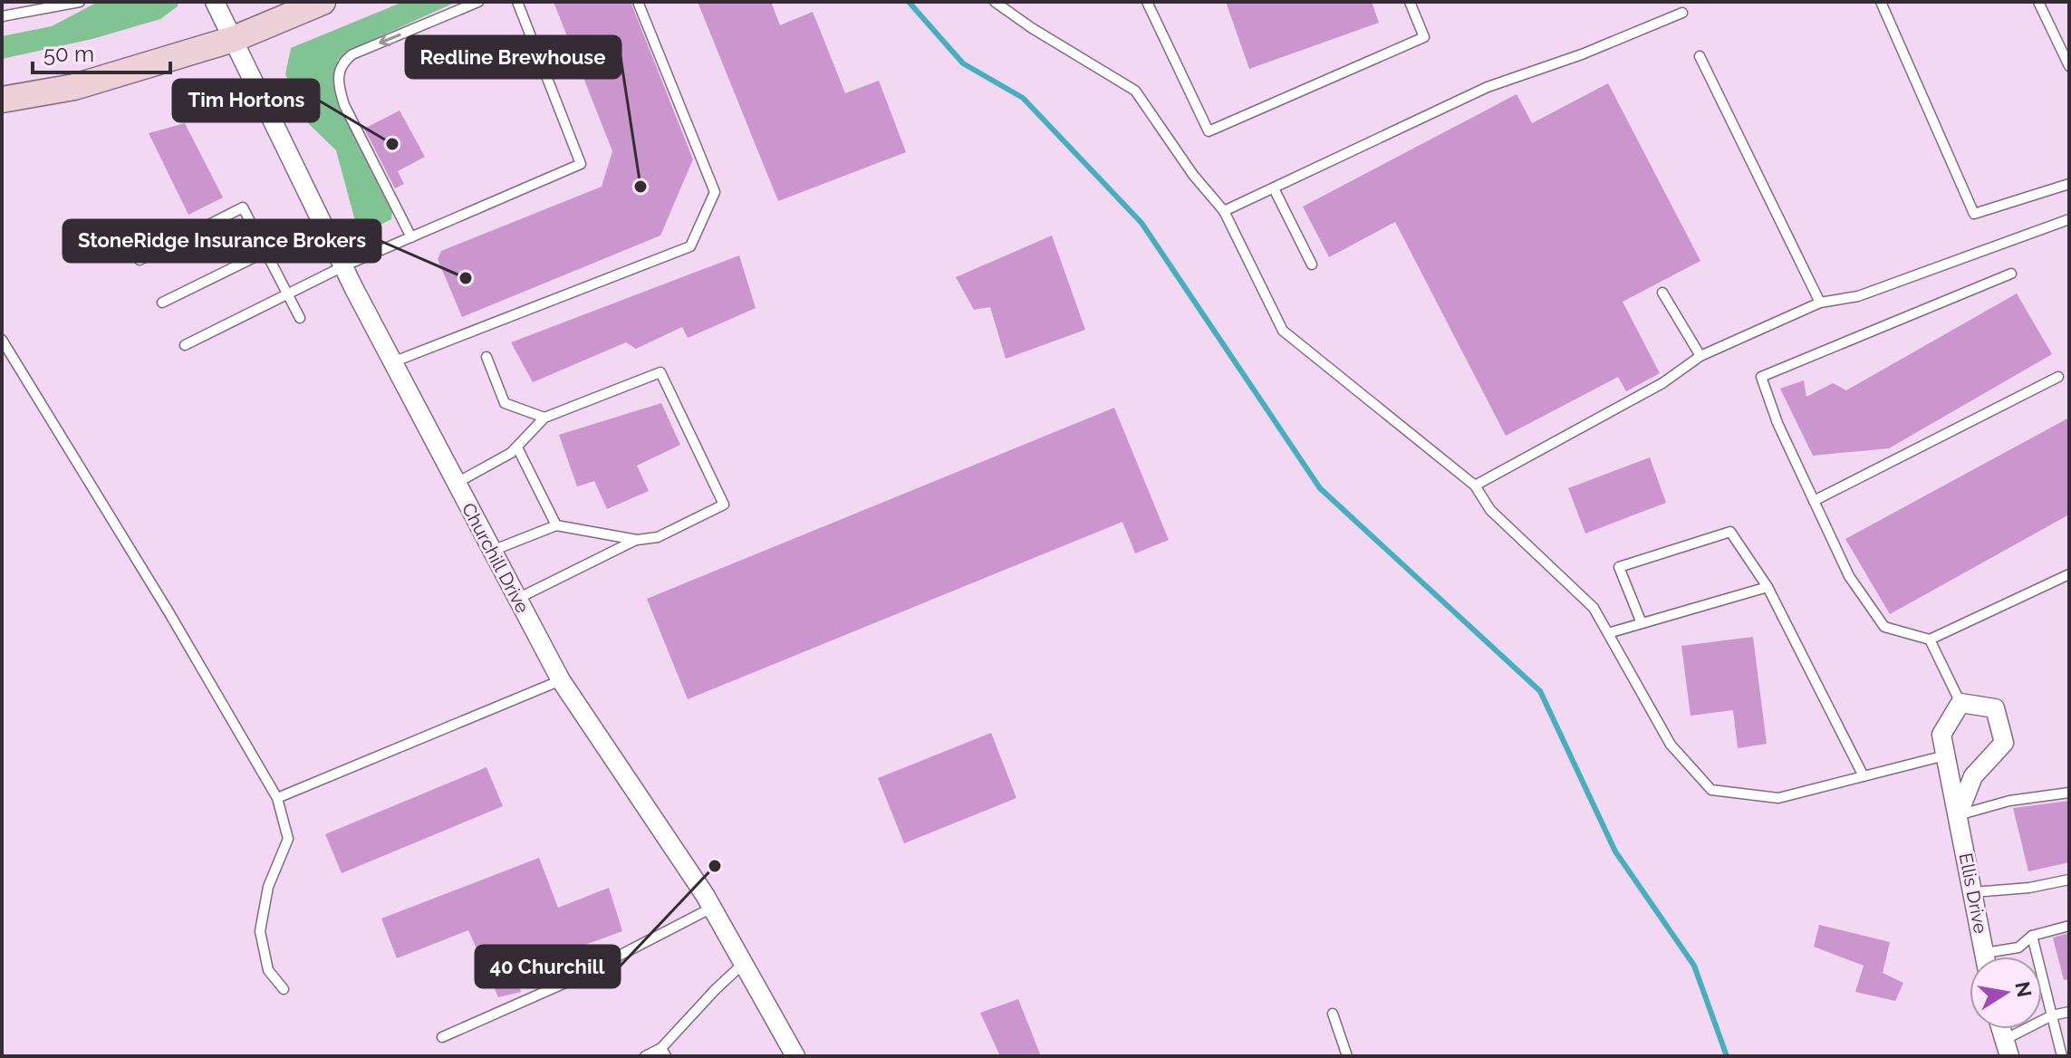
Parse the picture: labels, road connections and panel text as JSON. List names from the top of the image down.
{
  "streets": {
    "street": ["Churchill Drive", "Ellis Drive"]
  },
  "places": [
    "Tim Hortons",
    "Redline Brewhouse",
    "StoneRidge Insurance Brokers",
    "40 Churchill"
  ],
  "scale_bar": "50 m",
  "north": "right"
}
